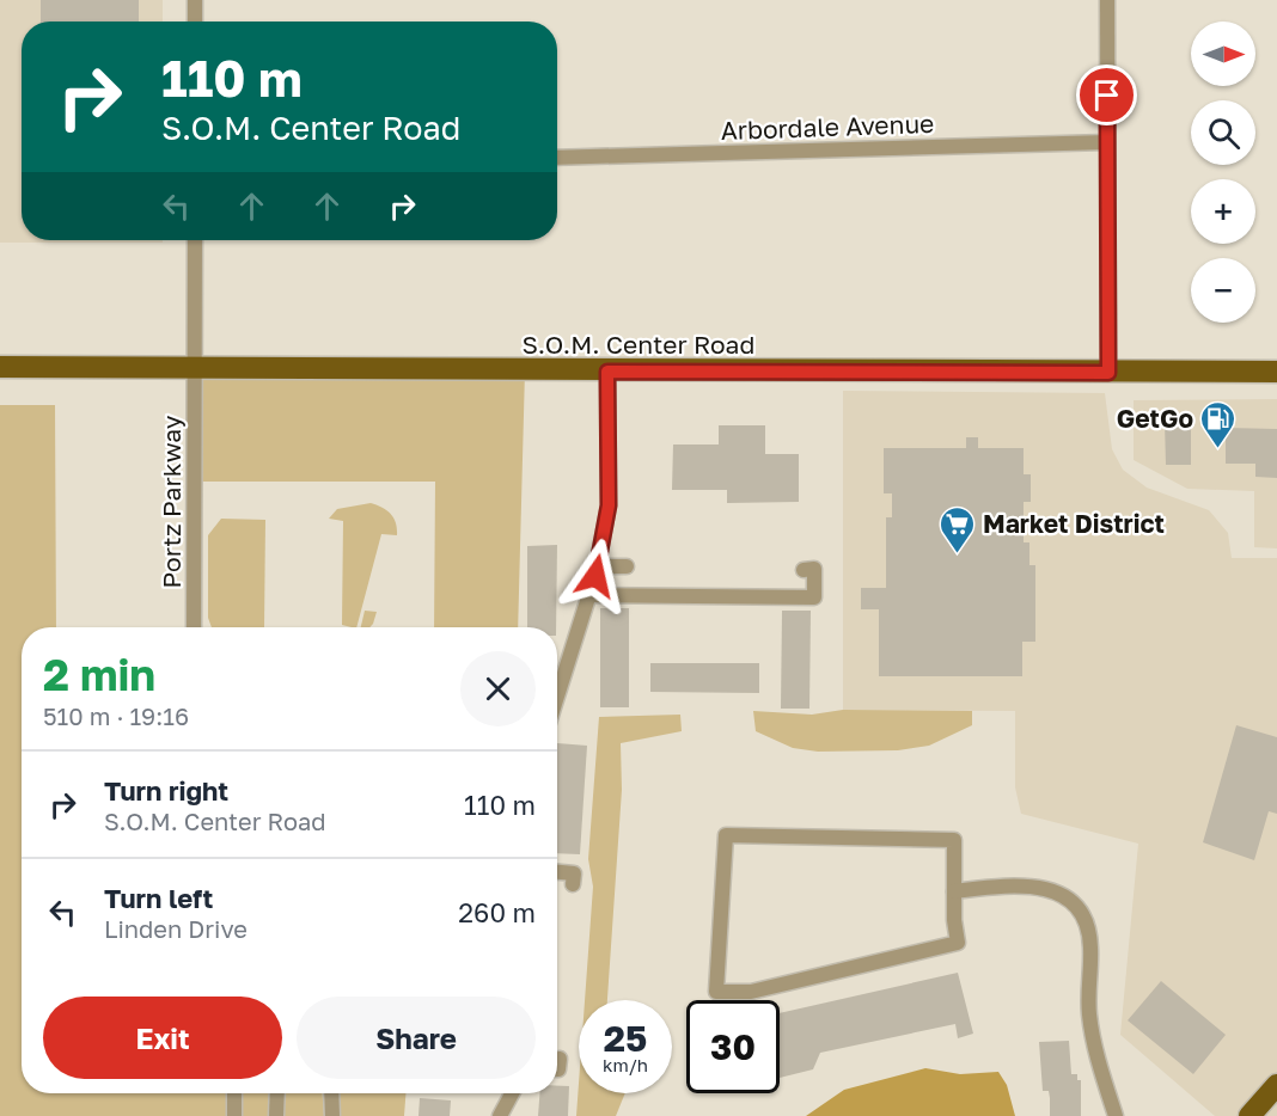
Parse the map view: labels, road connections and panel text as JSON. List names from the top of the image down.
{
  "streets": {
    "main road": ["S.O.M. Center Road"],
    "street": ["Arbordale Avenue", "Portz Parkway"]
  },
  "crossings": [
    ["S.O.M. Center Road", "Portz Parkway"]
  ],
  "places": {
    "fuel station": ["GetGo"],
    "supermarket": ["Market District"]
  },
  "north": "right",
  "page": {
    "map_buttons": ["+", "−"],
    "turn": ["110 m", "S.O.M. Center Road"],
    "heading": ["2 min", "510 m · 19:16"],
    "list": [
      {
        "name": "Turn right",
        "note": "S.O.M. Center Road",
        "value": "110 m"
      },
      {
        "name": "Turn left",
        "note": "Linden Drive",
        "value": "260 m"
      }
    ],
    "buttons": ["Exit", "Share"],
    "speed": "25 km/h",
    "limit": "30"
  }
}
